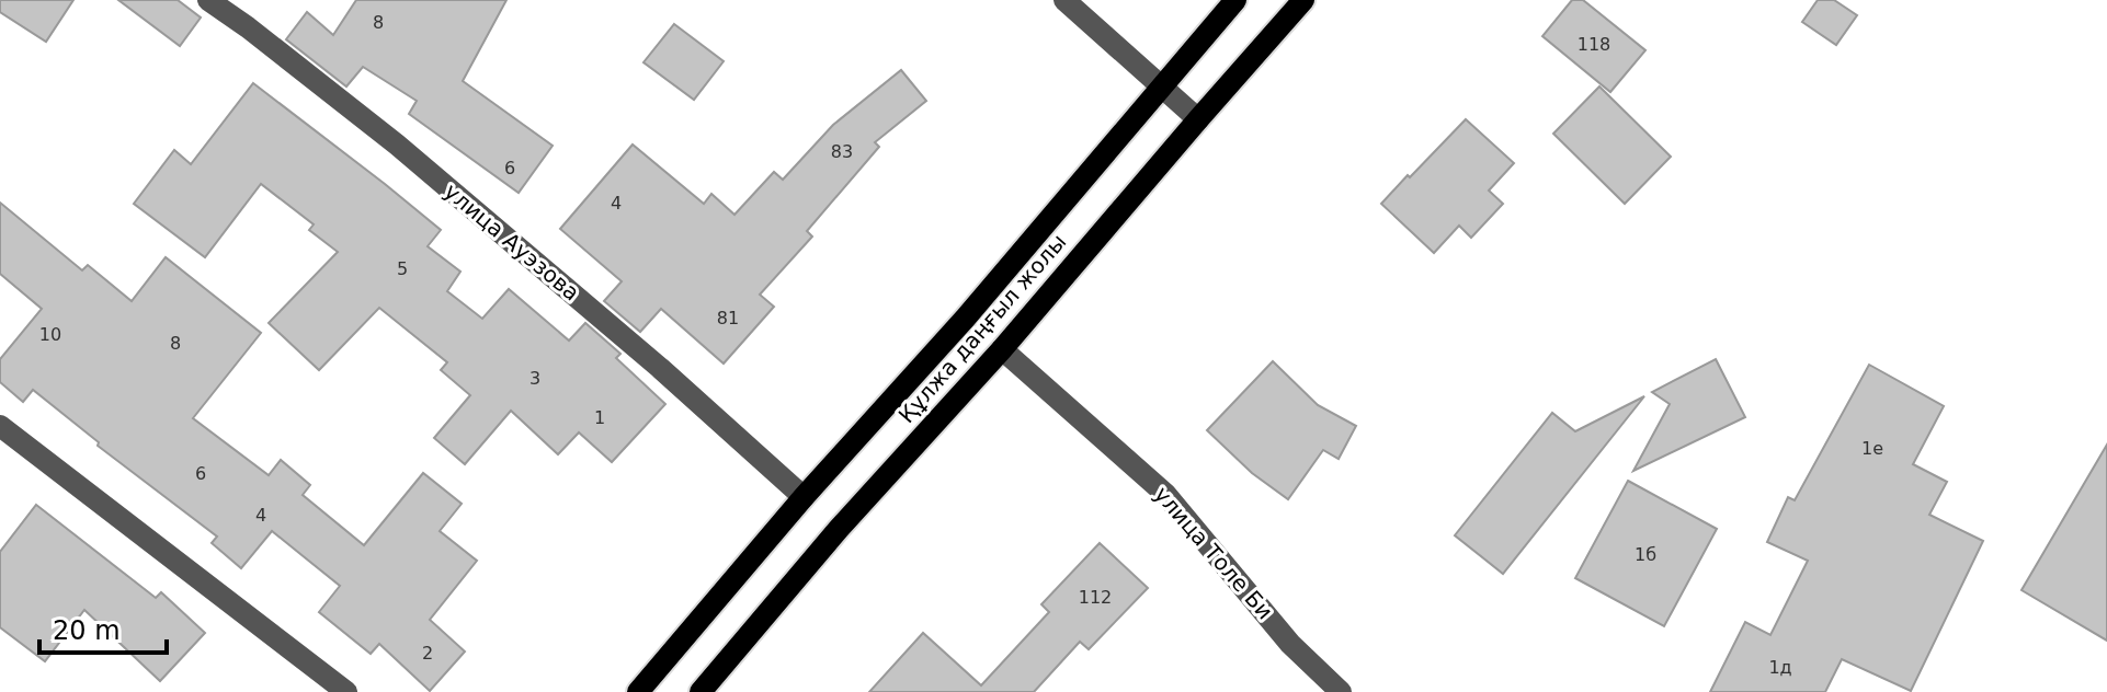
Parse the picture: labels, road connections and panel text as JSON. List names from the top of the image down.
{
  "streets": {
    "main road": ["Құлжа даңғыл жолы"],
    "street": ["улица Ауэзова", "улица Толе Би"]
  },
  "crossings": [
    ["улица Ауэзова", "Құлжа даңғыл жолы"],
    ["Құлжа даңғыл жолы", "улица Толе Би"]
  ],
  "house_numbers": [
    "8",
    "118",
    "83",
    "6",
    "4",
    "5",
    "81",
    "10",
    "8",
    "3",
    "1",
    "1е",
    "6",
    "4",
    "1б",
    "112",
    "2",
    "1д"
  ],
  "scale_bar": "20 m"
}
